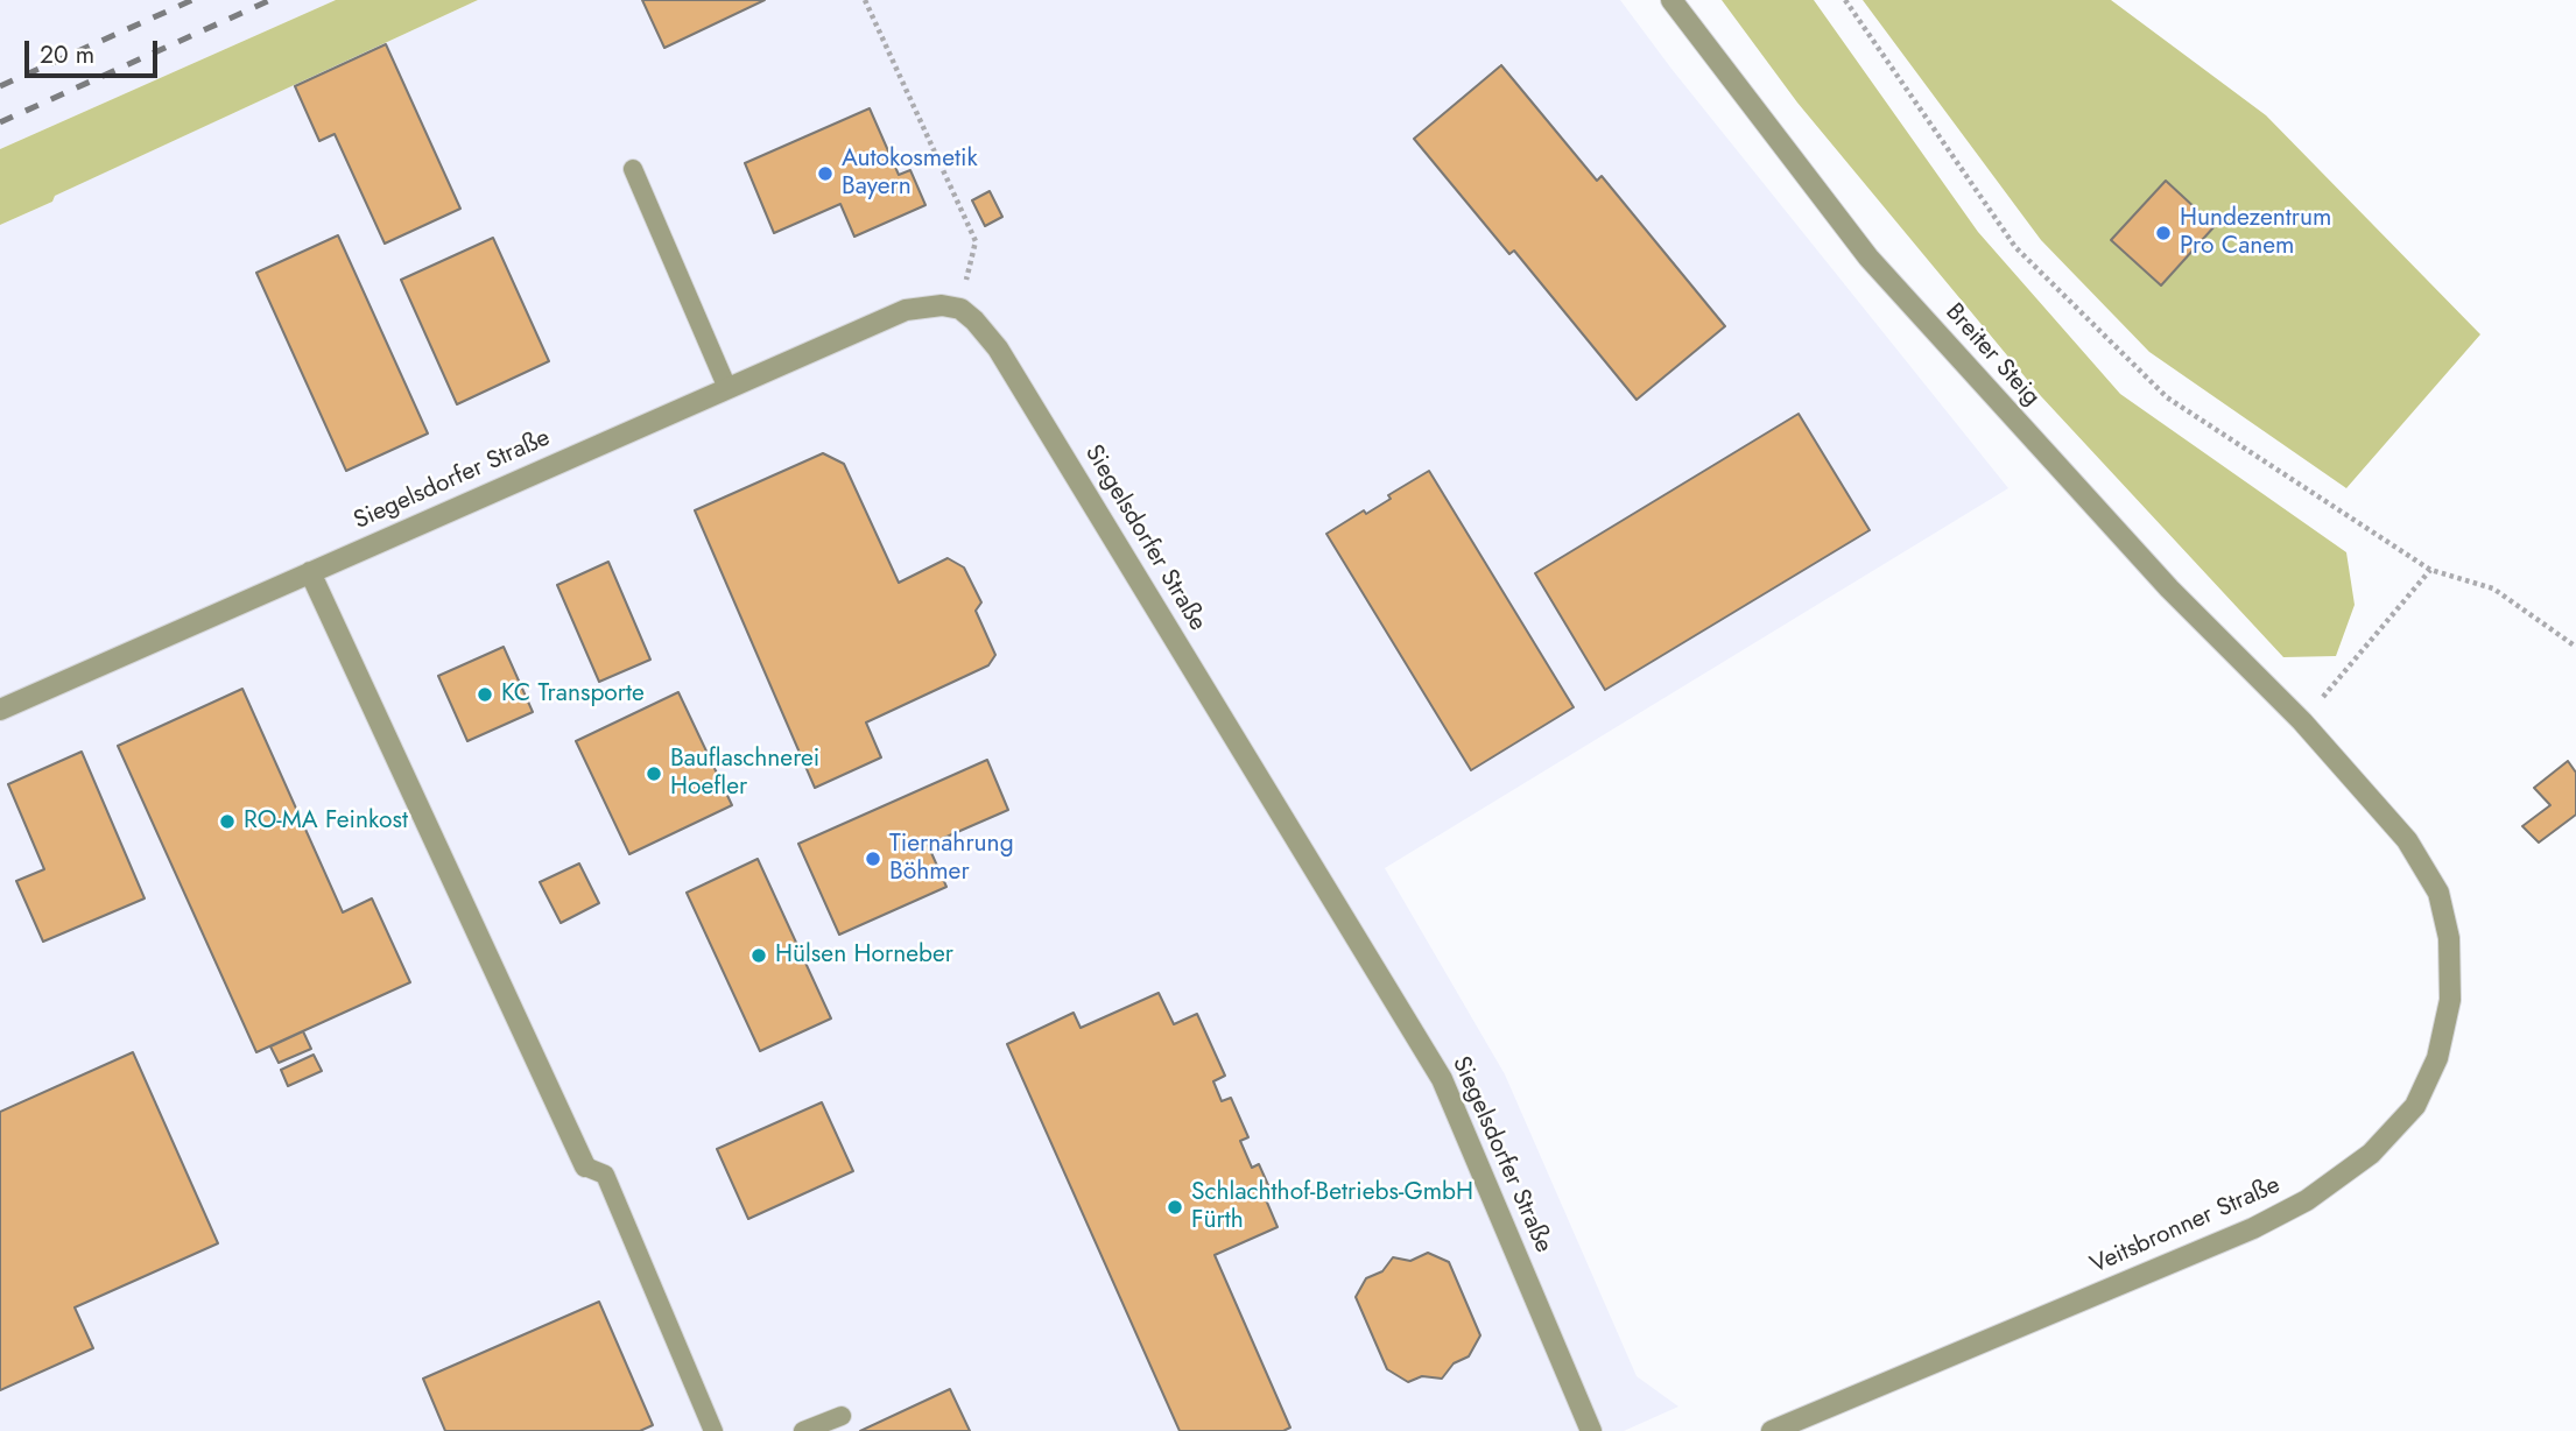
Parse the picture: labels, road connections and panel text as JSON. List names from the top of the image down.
{
  "streets": {
    "street": ["Breiter Steig", "Siegelsdorfer Straße", "Veitsbronner Straße"]
  },
  "crossings": [
    ["Breiter Steig", "Veitsbronner Straße"]
  ],
  "places": [
    "Autokosmetik Bayern",
    "Hundezentrum Pro Canem",
    "KC Transporte",
    "Bauflaschnerei Hoefler",
    "RO-MA Feinkost",
    "Tiernahrung Böhmer",
    "Hülsen Horneber",
    "Schlachthof-Betriebs-GmbH Fürth"
  ],
  "scale_bar": "20 m"
}
